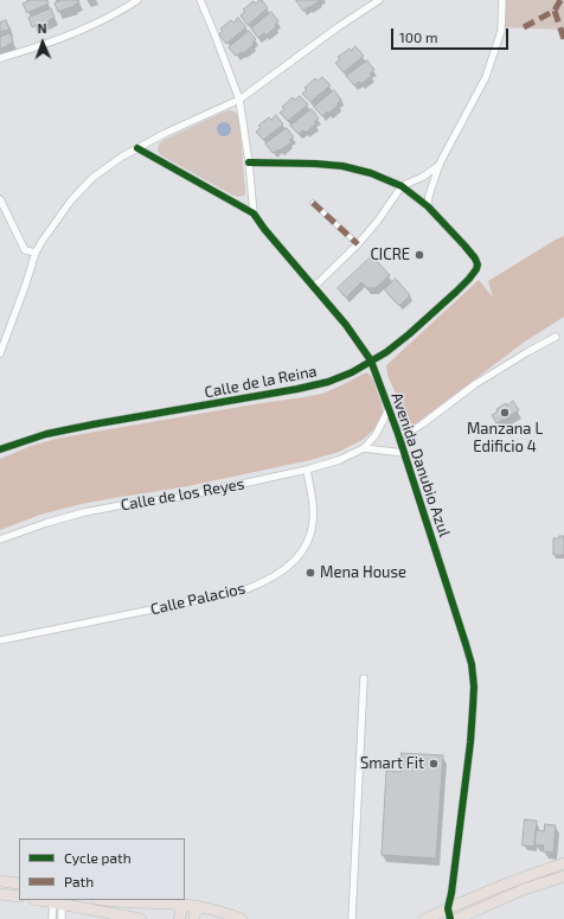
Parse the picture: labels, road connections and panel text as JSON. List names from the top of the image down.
{
  "streets": {
    "street": [
      "Calle de la Reina",
      "Avenida Danubio Azul",
      "Calle de los Reyes",
      "Calle Palacios"
    ]
  },
  "crossings": [
    ["Calle de la Reina", "Avenida Danubio Azul"],
    ["Avenida Danubio Azul", "Calle de los Reyes"],
    ["Calle de los Reyes", "Calle Palacios"]
  ],
  "places": [
    "CICRE",
    "Manzana L Edificio 4",
    "Mena House",
    "Smart Fit"
  ],
  "legend": ["Cycle path", "Path"],
  "scale_bar": "100 m",
  "north": "top"
}
